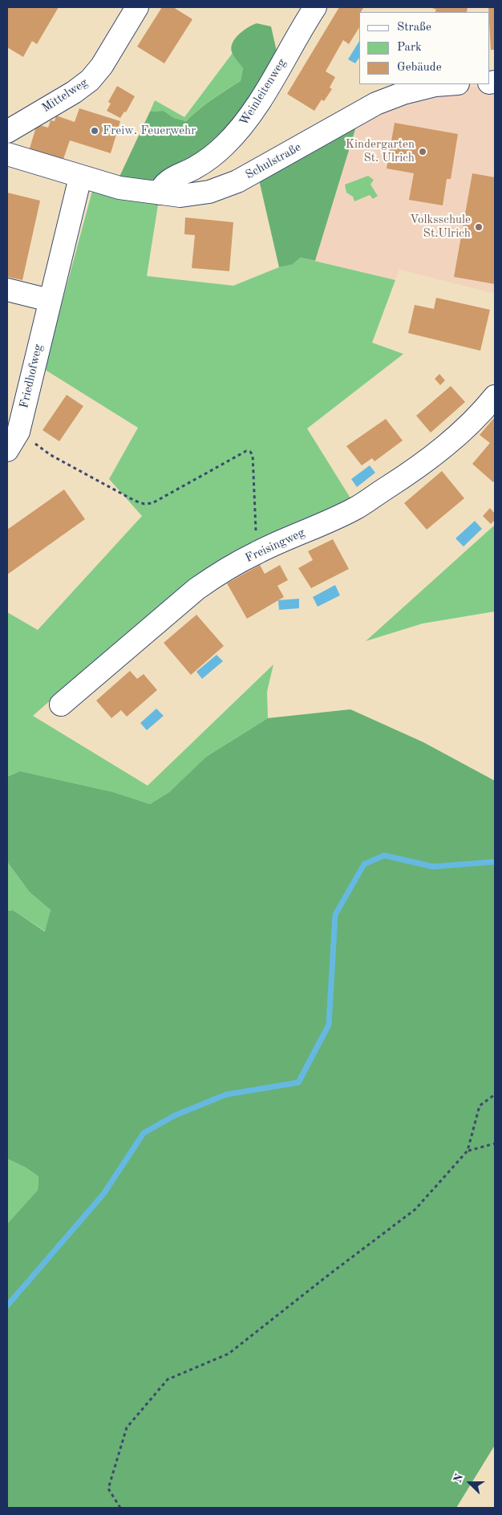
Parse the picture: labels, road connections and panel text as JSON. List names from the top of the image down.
{
  "streets": {
    "street": [
      "Weinleitenweg",
      "Mittelweg",
      "Schulstraße",
      "Friedhofweg",
      "Freisingweg"
    ]
  },
  "crossings": [
    ["Weinleitenweg", "Schulstraße"],
    ["Schulstraße", "Friedhofweg"]
  ],
  "places": ["Freiw. Feuerwehr", "Kindergarten St. Ulrich", "Volksschule St.Ulrich"],
  "legend": ["Straße", "Park", "Gebäude"],
  "north": "left"
}
